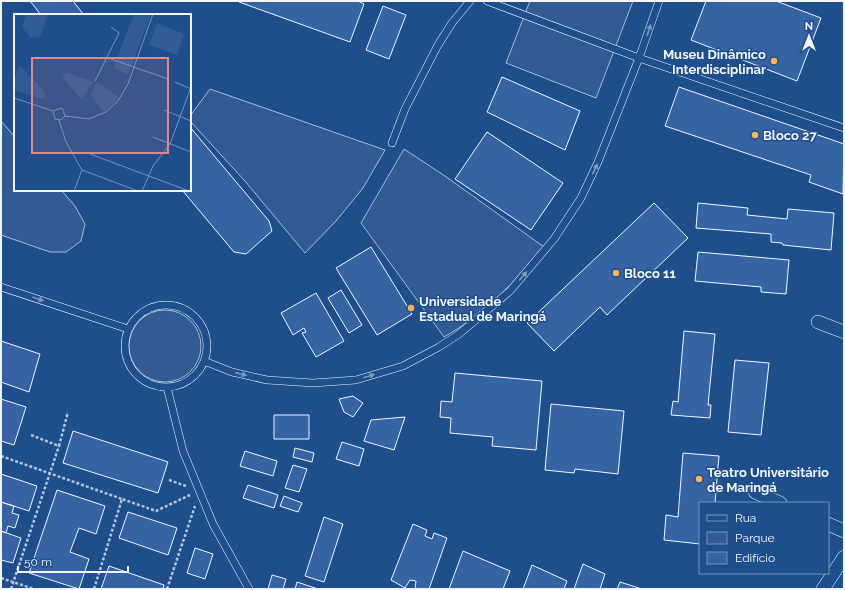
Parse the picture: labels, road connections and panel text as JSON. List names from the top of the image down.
{
  "places": [
    "Museu Dinâmico Interdisciplinar",
    "Bloco 27",
    "Bloco 11",
    "Universidade Estadual de Maringá",
    "Teatro Universitário de Maringá"
  ],
  "legend": ["Rua", "Parque", "Edifício"],
  "scale_bar": "50 m",
  "north": "top"
}
